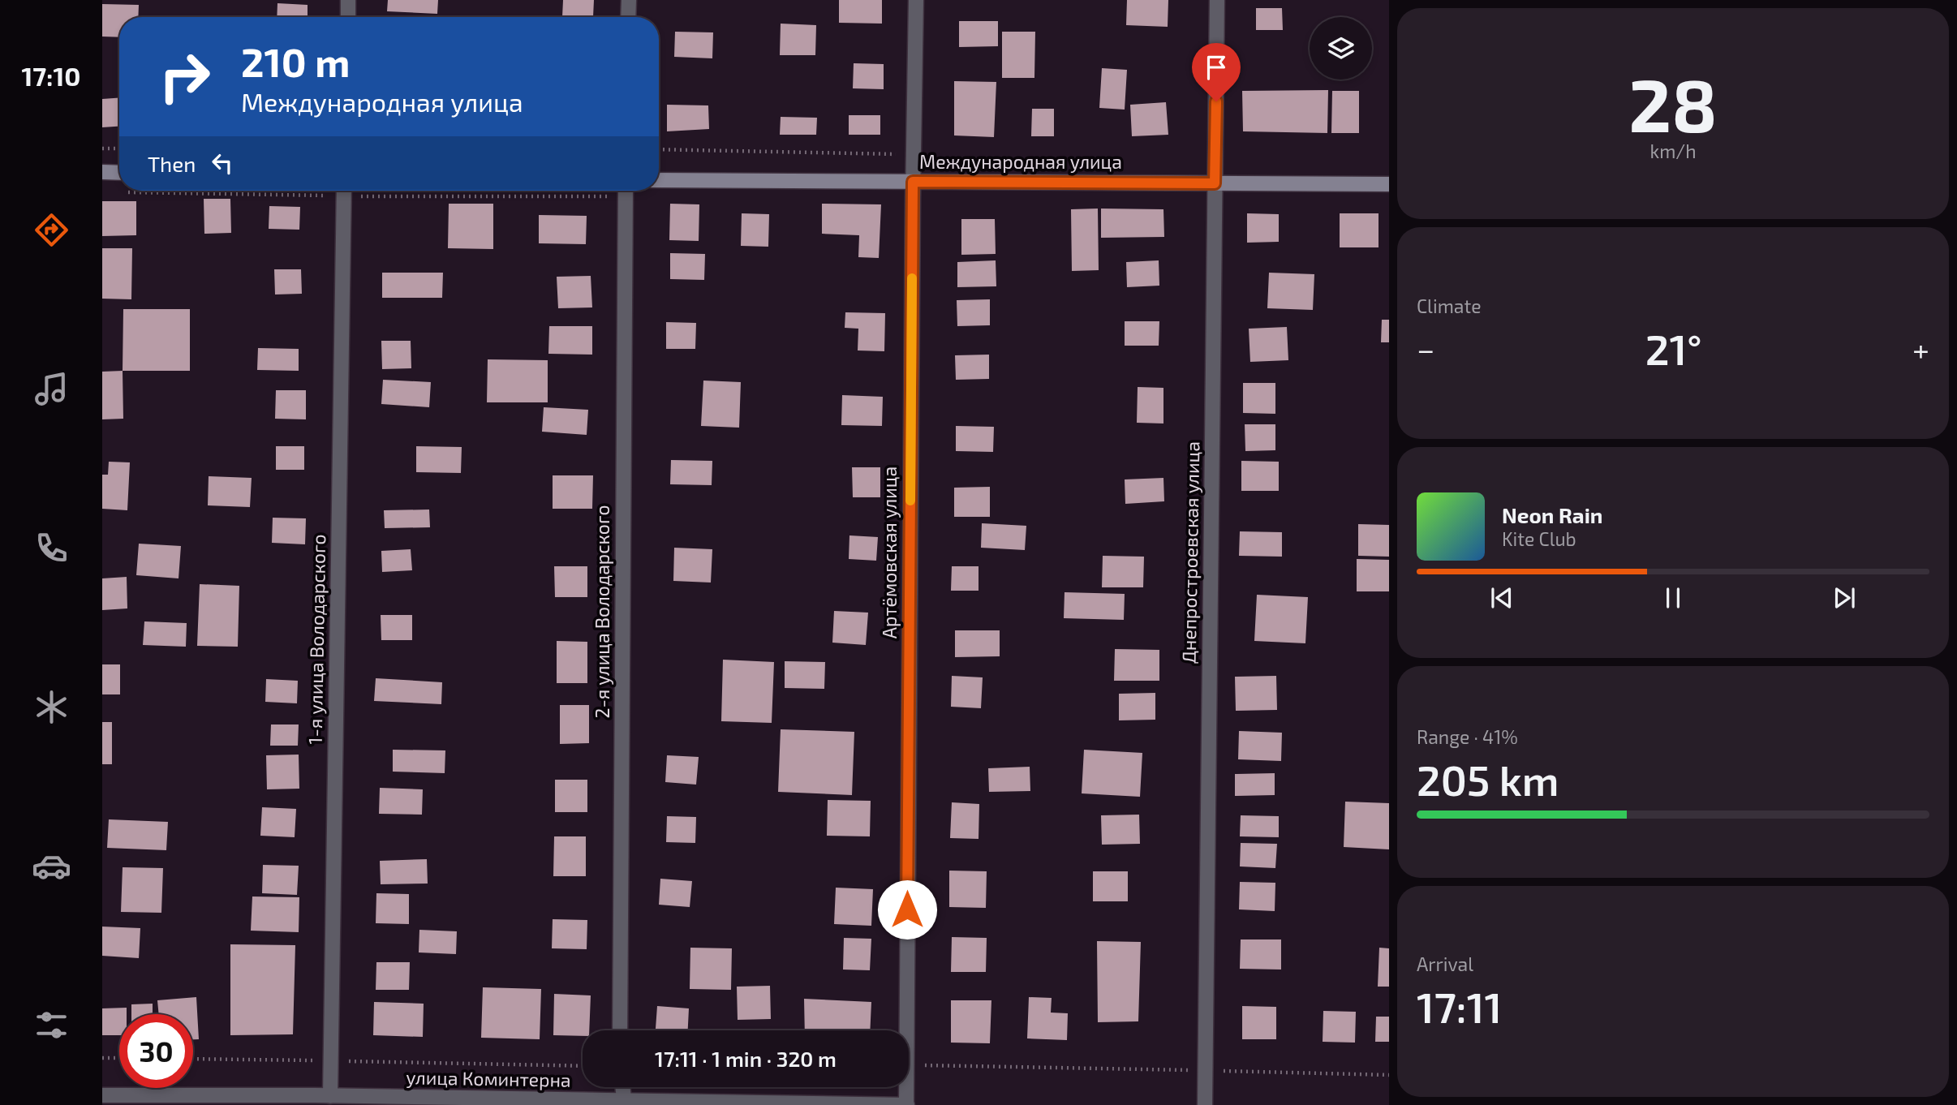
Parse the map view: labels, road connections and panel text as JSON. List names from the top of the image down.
{
  "streets": {
    "main road": ["Международная улица"],
    "street": [
      "Артёмовская улица",
      "Днепростроевская улица",
      "2-я улица Володарского",
      "1-я улица Володарского",
      "улица Коминтерна"
    ]
  },
  "crossings": [
    ["Международная улица", "Артёмовская улица"],
    ["Международная улица", "Днепростроевская улица"],
    ["Артёмовская улица", "улица Коминтерна"],
    ["1-я улица Володарского", "улица Коминтерна"]
  ],
  "page": {
    "tabs": "17:10",
    "tile": [
      ["28", "km/h"],
      "Climate",
      ["Range · 41%", "205 km"],
      ["Arrival", "17:11"]
    ],
    "turn": ["210 m", "Международная улица"],
    "then": "Then",
    "heat": ["−", "21°", "+"],
    "song": ["Neon Rain", "Kite Club"],
    "limit": "30",
    "trip": "17:11 · 1 min · 320 m"
  }
}
